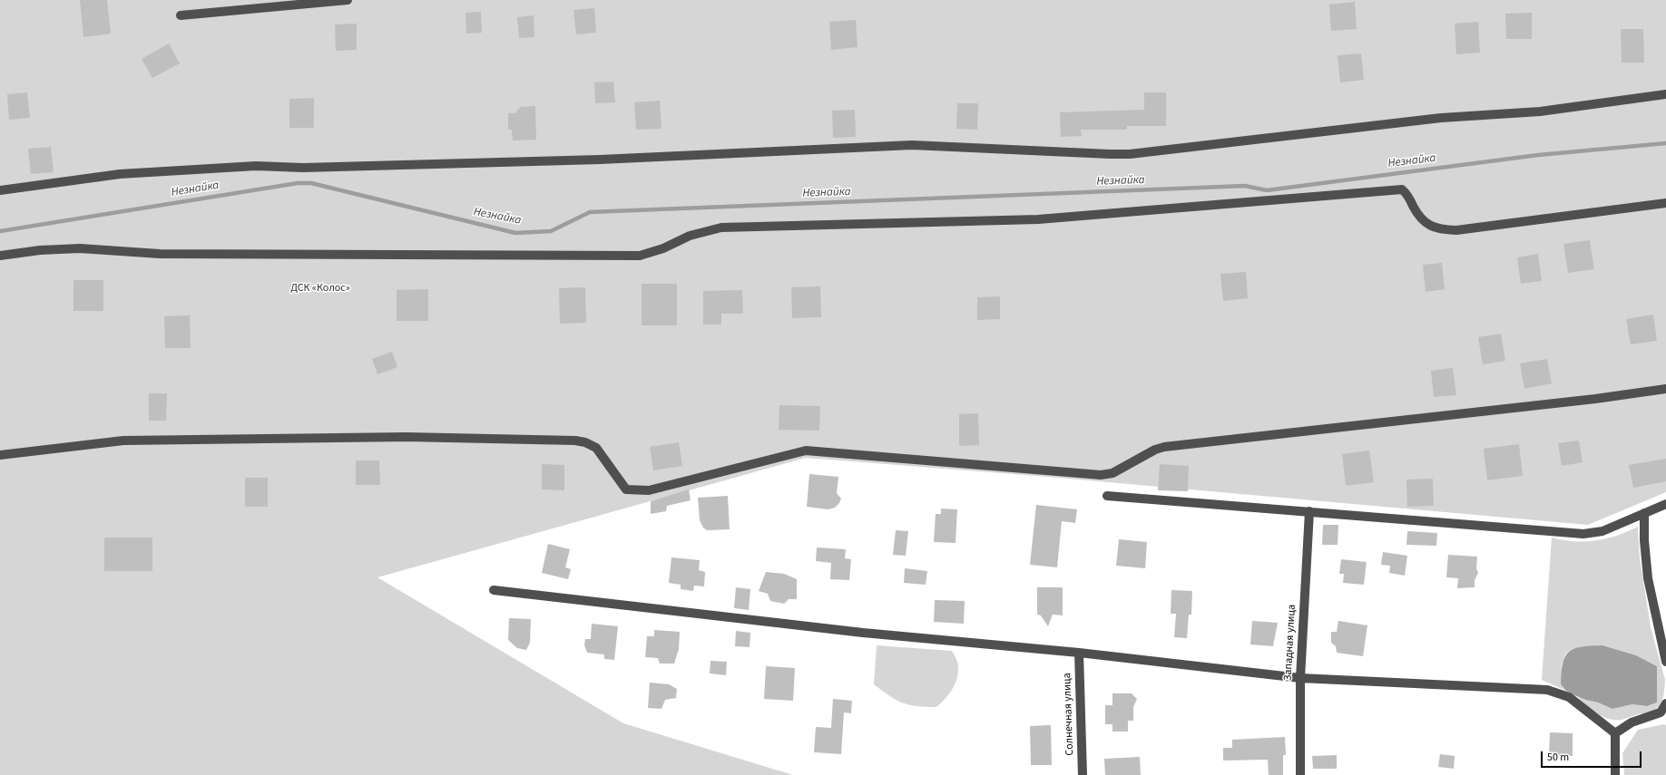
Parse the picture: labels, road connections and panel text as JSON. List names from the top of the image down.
{
  "streets": {
    "street": ["Западная улица", "Солнечная улица"]
  },
  "water": ["Незнайка"],
  "parks": ["ДСК «Колос»"],
  "scale_bar": "50 m"
}
